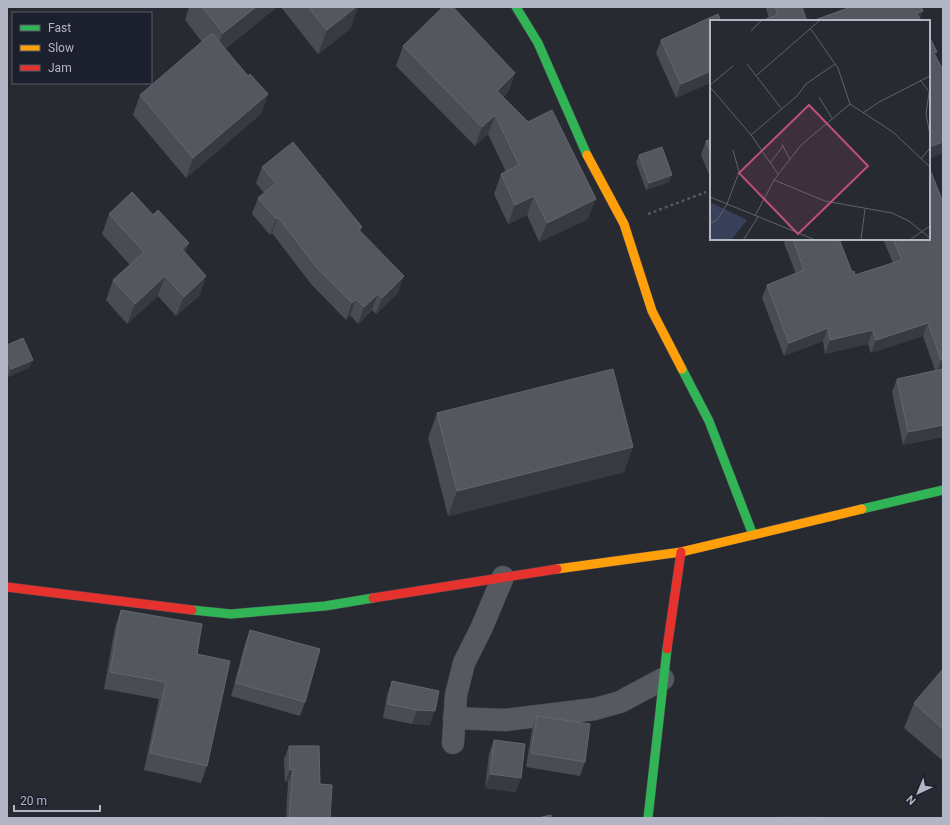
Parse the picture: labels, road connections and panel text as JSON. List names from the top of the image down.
{
  "legend": ["Fast", "Slow", "Jam"],
  "scale_bar": "20 m",
  "north": "bottom left"
}
